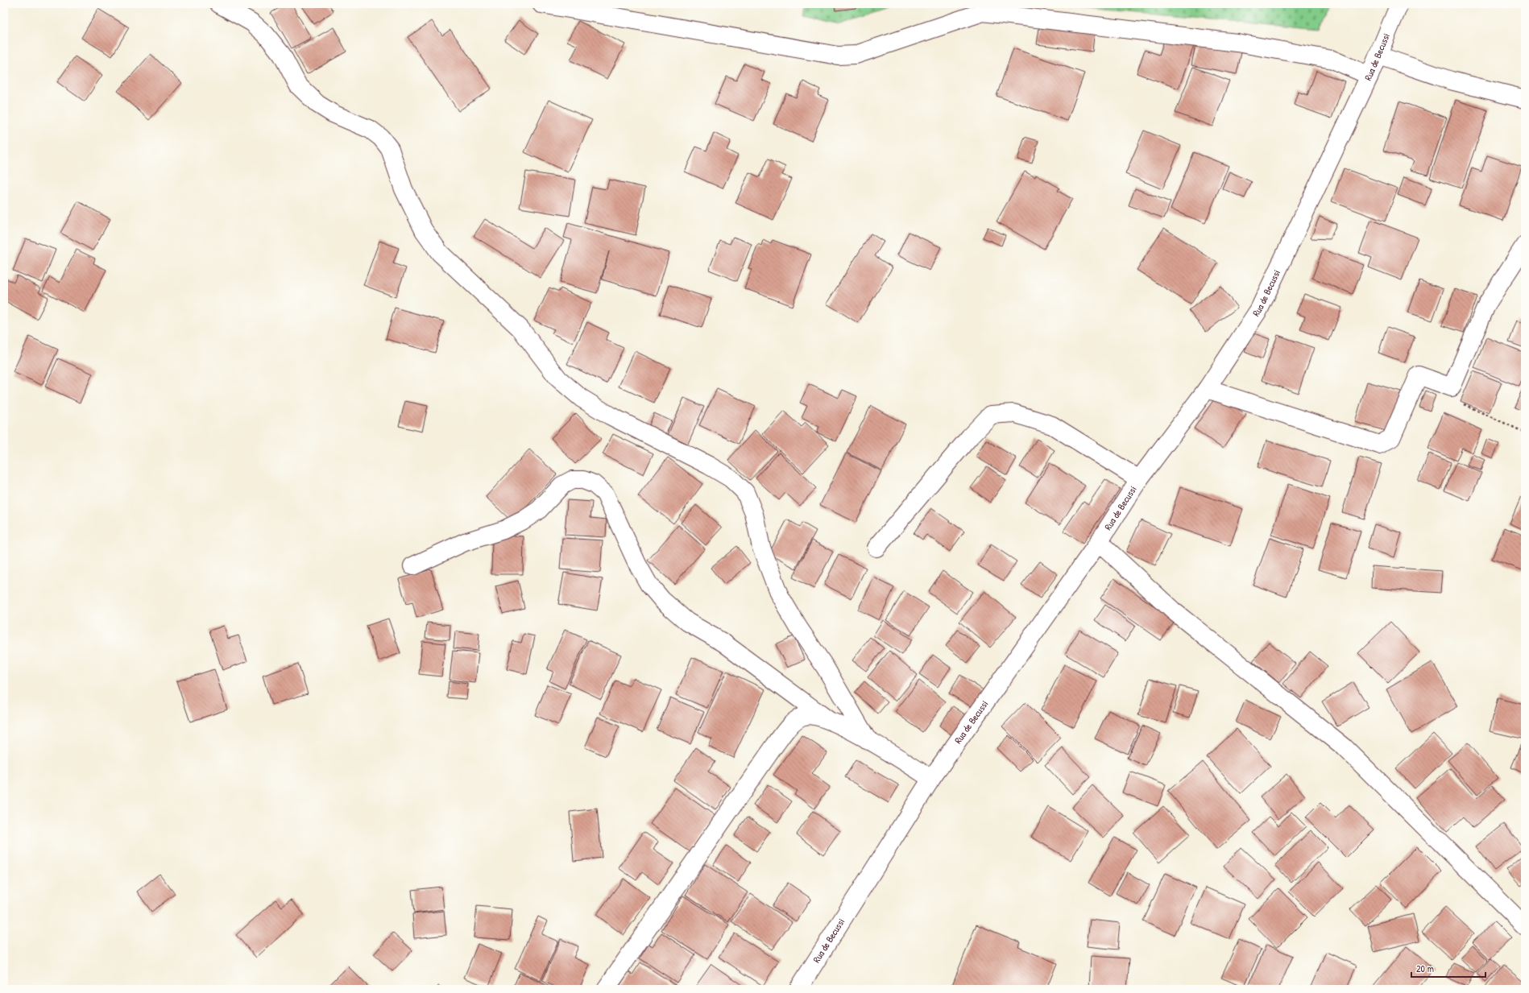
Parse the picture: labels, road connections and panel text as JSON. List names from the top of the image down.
{
  "streets": {
    "street": ["Rua de Becussi"]
  },
  "scale_bar": "20 m"
}
